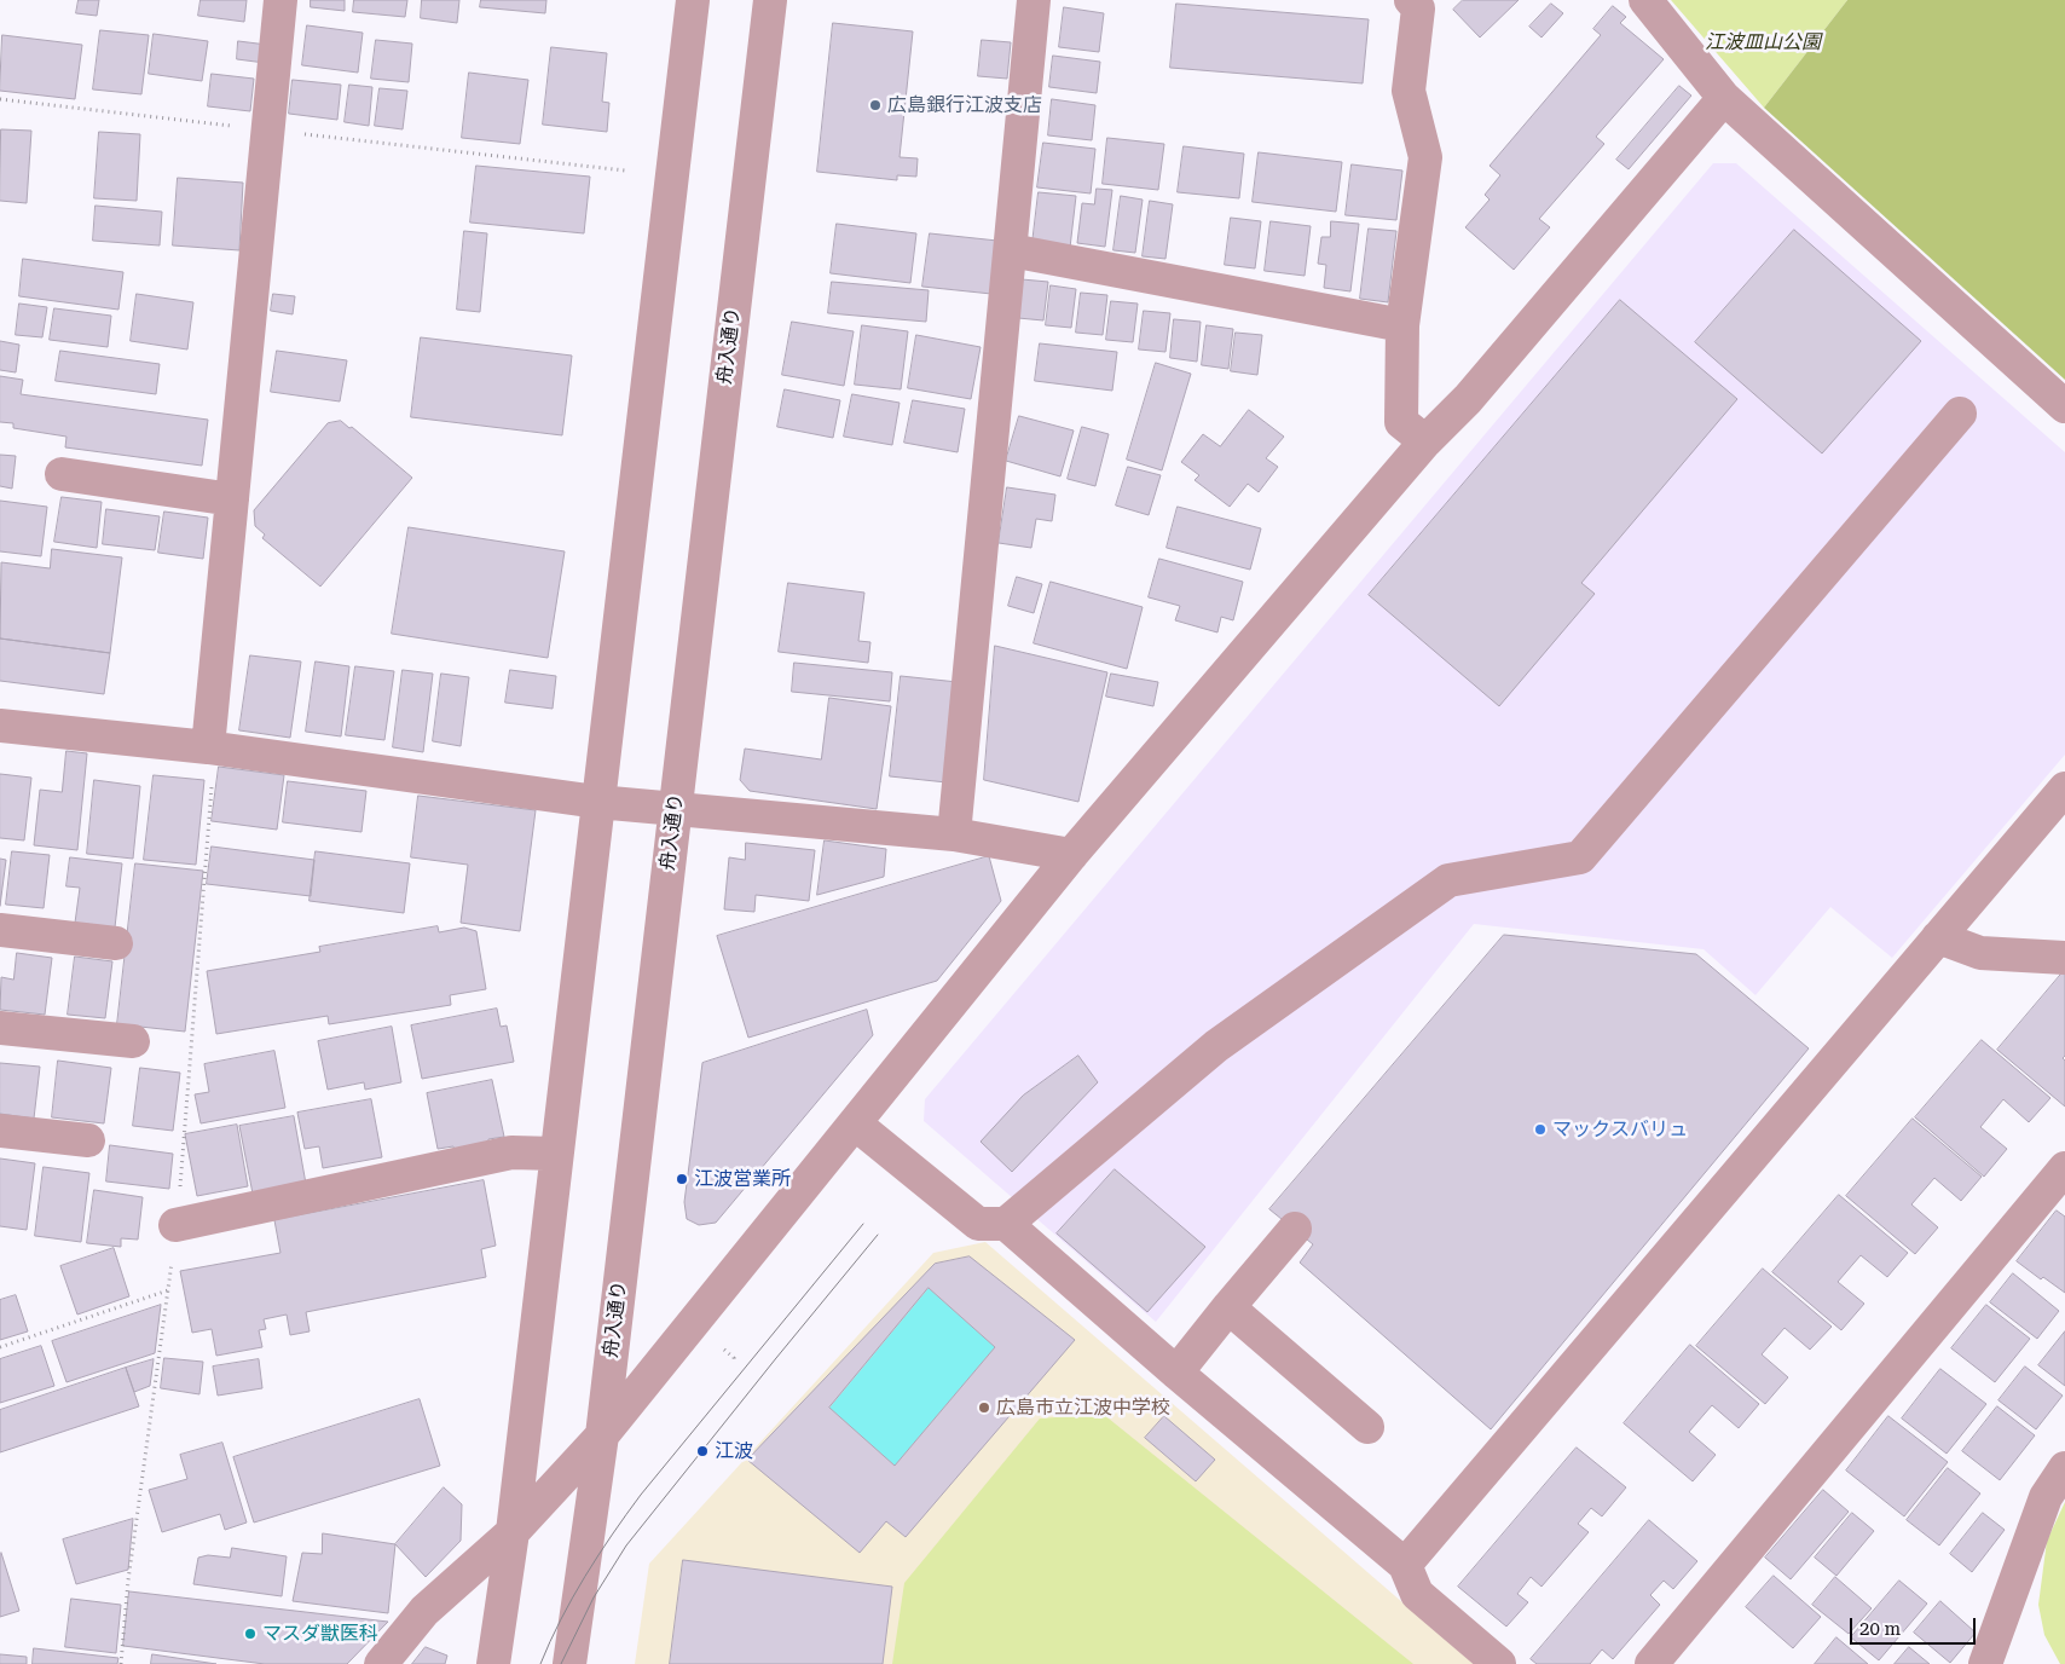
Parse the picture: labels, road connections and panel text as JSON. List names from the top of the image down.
{
  "streets": {
    "street": ["舟入通り"]
  },
  "parks": ["江波皿山公園"],
  "places": [
    "広島銀行江波支店",
    "マックスバリュ",
    "江波営業所",
    "広島市立江波中学校",
    "江波",
    "マスダ獣医科"
  ],
  "scale_bar": "20 m"
}
